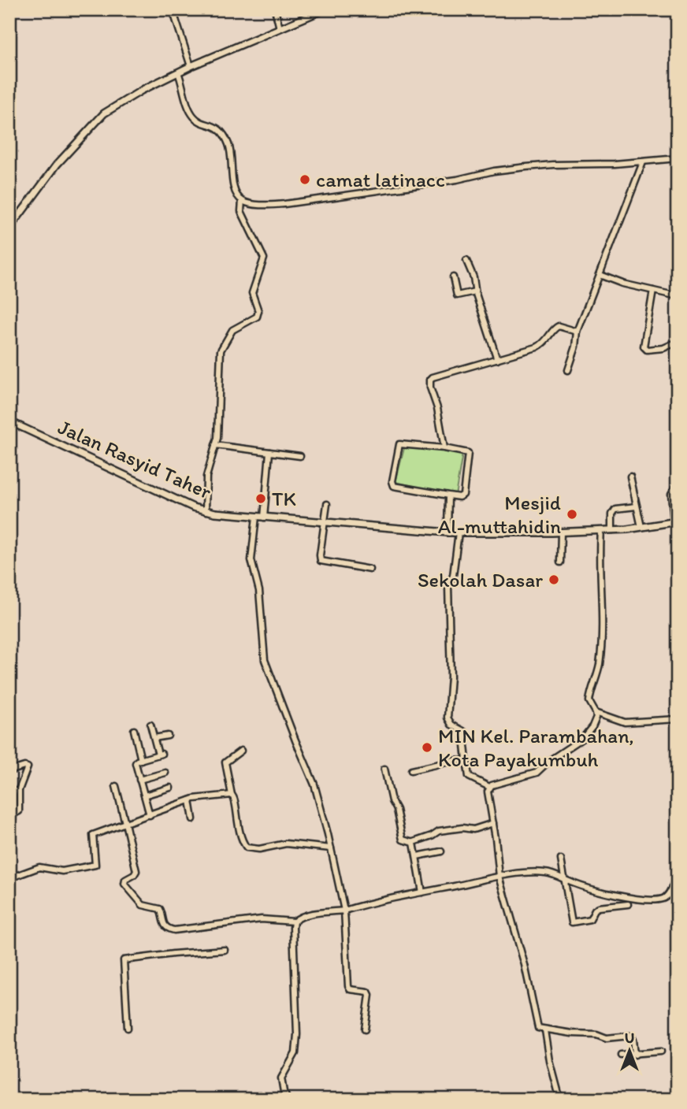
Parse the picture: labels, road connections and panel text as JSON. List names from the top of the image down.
{
  "streets": {
    "street": ["Jalan Rasyid Taher"]
  },
  "places": [
    "camat latinacc",
    "TK",
    "Mesjid Al-muttahidin",
    "Sekolah Dasar",
    "MIN Kel. Parambahan, Kota Payakumbuh"
  ],
  "north": "top"
}
